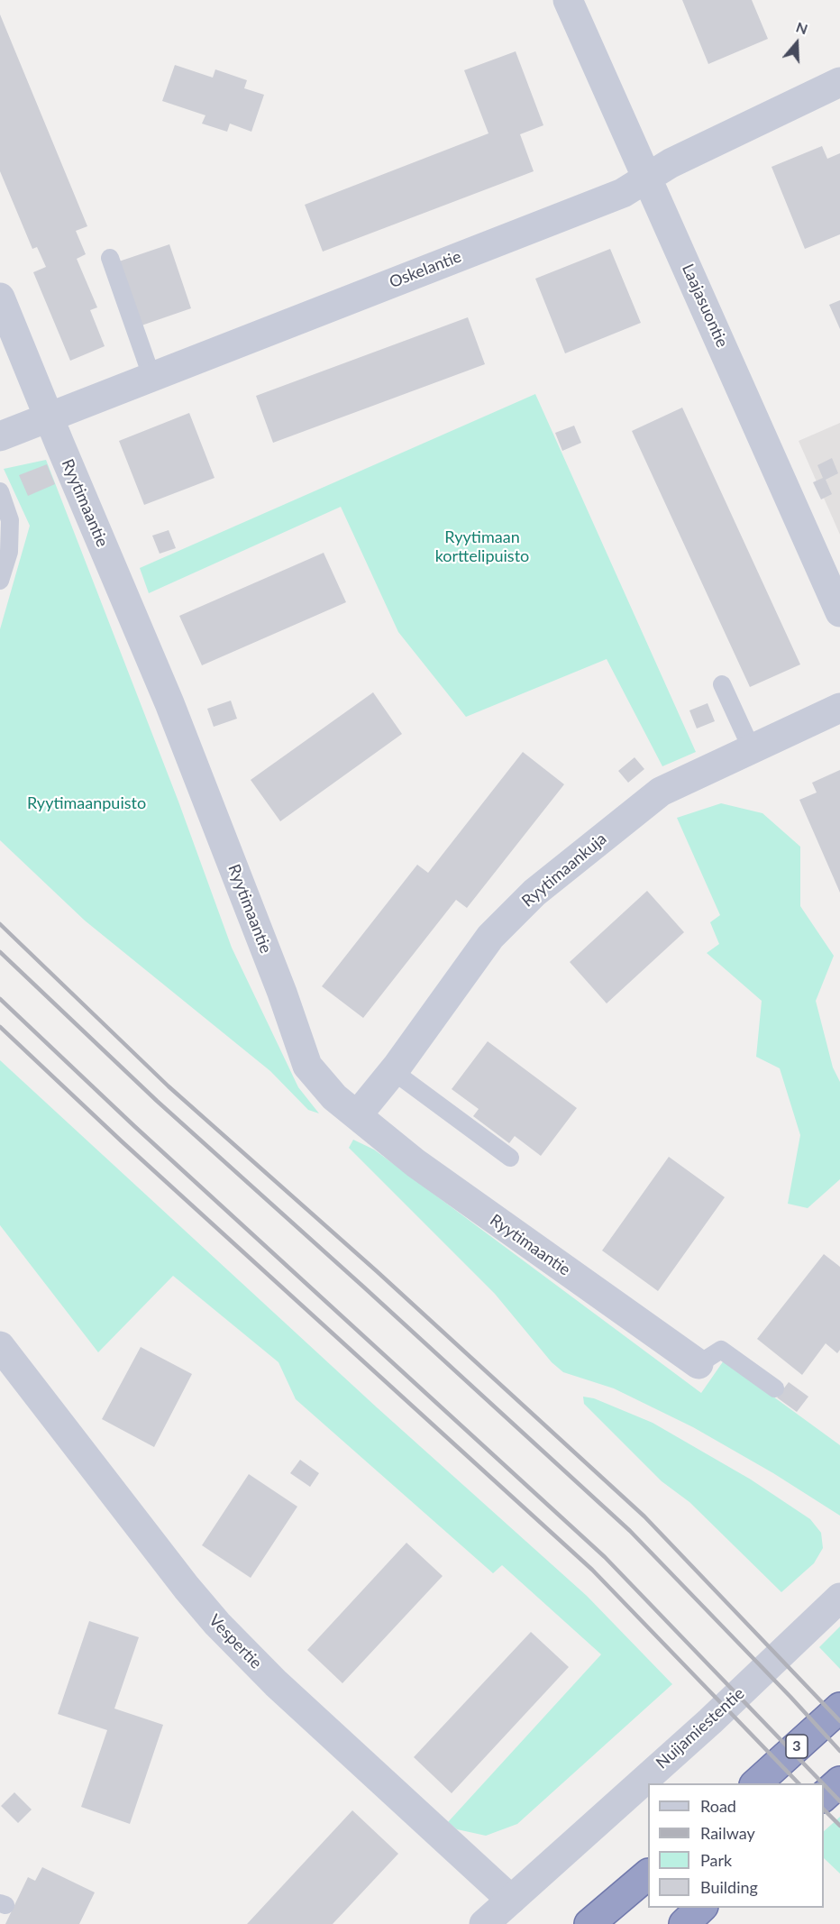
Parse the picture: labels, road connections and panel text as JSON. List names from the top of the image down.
{
  "streets": {
    "highway": ["3"],
    "street": [
      "Oskelantie",
      "Laajasuontie",
      "Ryytimaantie",
      "Ryytimaankuja",
      "Vespertie",
      "Nuijamiestentie"
    ]
  },
  "crossings": [
    ["Oskelantie", "Laajasuontie"],
    ["Oskelantie", "Ryytimaantie"],
    ["Ryytimaantie", "Ryytimaankuja"],
    ["Vespertie", "Nuijamiestentie"]
  ],
  "parks": ["Ryytimaan korttelipuisto", "Ryytimaanpuisto"],
  "legend": [
    "Road",
    "Railway",
    "Park",
    "Building"
  ],
  "north": "top"
}
